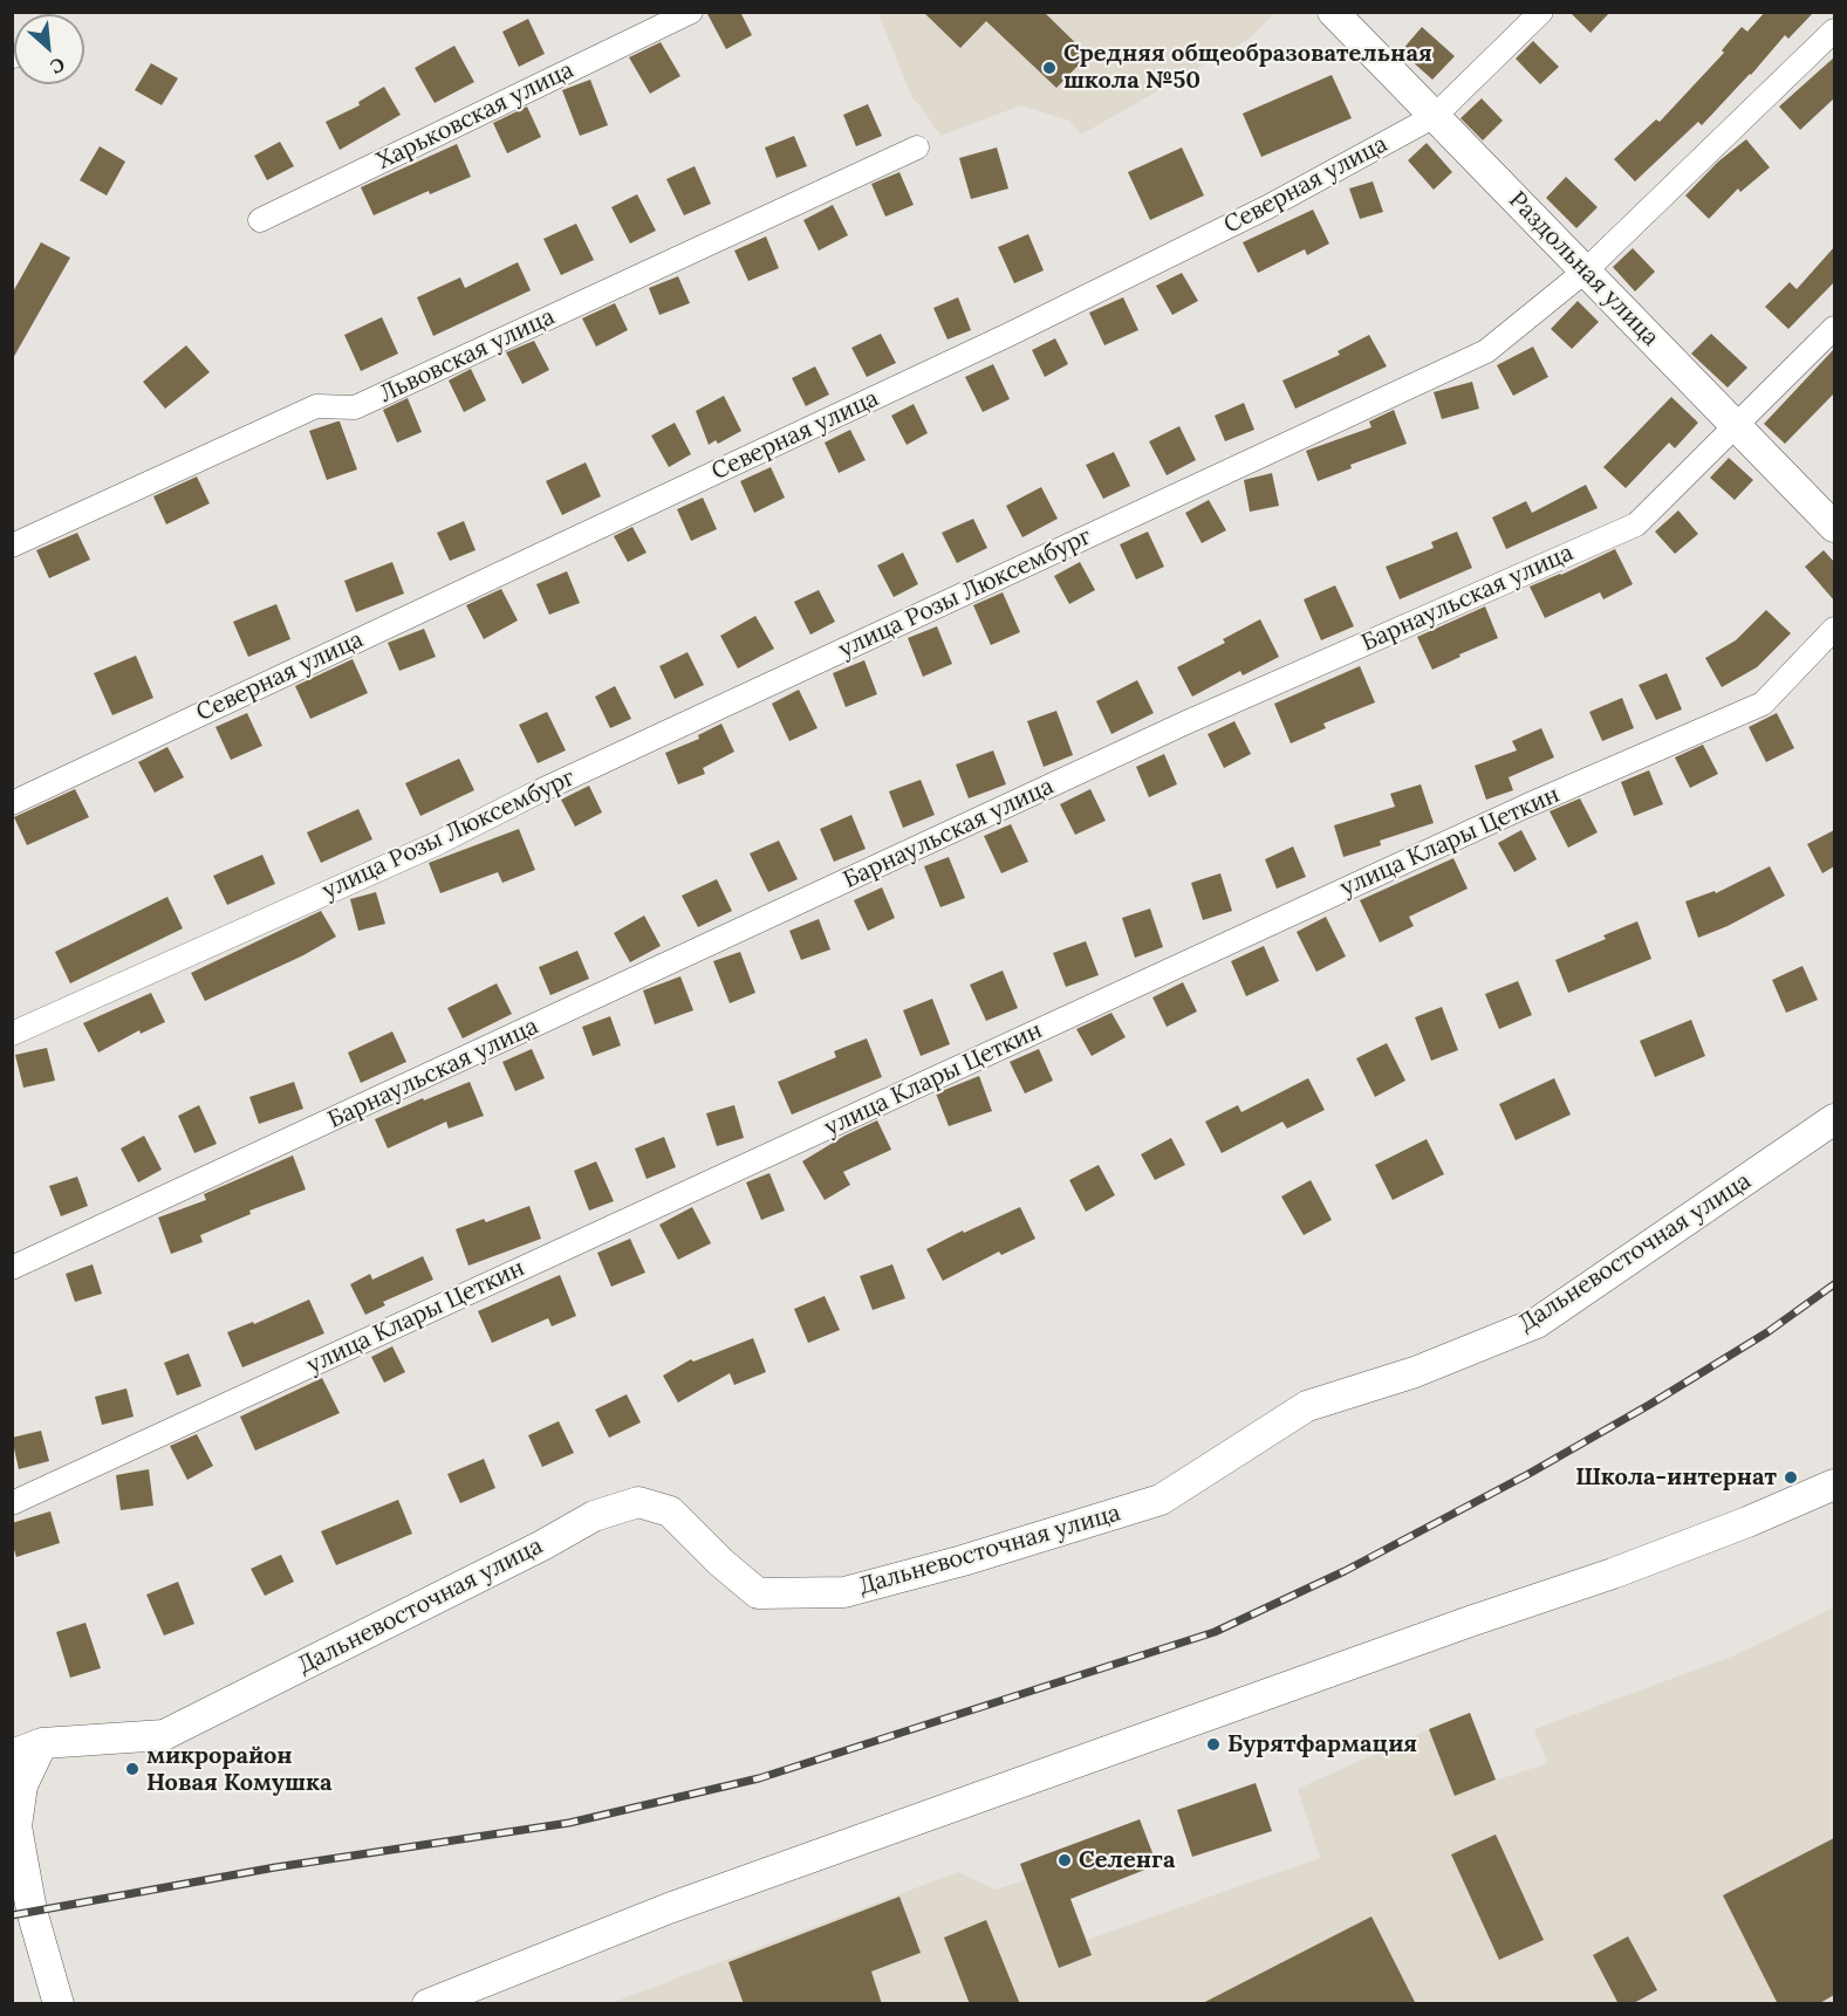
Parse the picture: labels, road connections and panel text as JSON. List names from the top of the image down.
{
  "streets": {
    "street": [
      "Харьковская улица",
      "Северная улица",
      "Раздольная улица",
      "Львовская улица",
      "улица Розы Люксембург",
      "Барнаульская улица",
      "улица Клары Цеткин",
      "Дальневосточная улица"
    ]
  },
  "crossings": [
    ["Северная улица", "Раздольная улица"],
    ["Раздольная улица", "улица Розы Люксембург"],
    ["Раздольная улица", "Барнаульская улица"]
  ],
  "places": [
    "Средняя общеобразовательная школа №50",
    "Школа-интернат",
    "Бурятфармация",
    "микрорайон Новая Комушка",
    "Селенга"
  ],
  "north": "bottom right"
}
